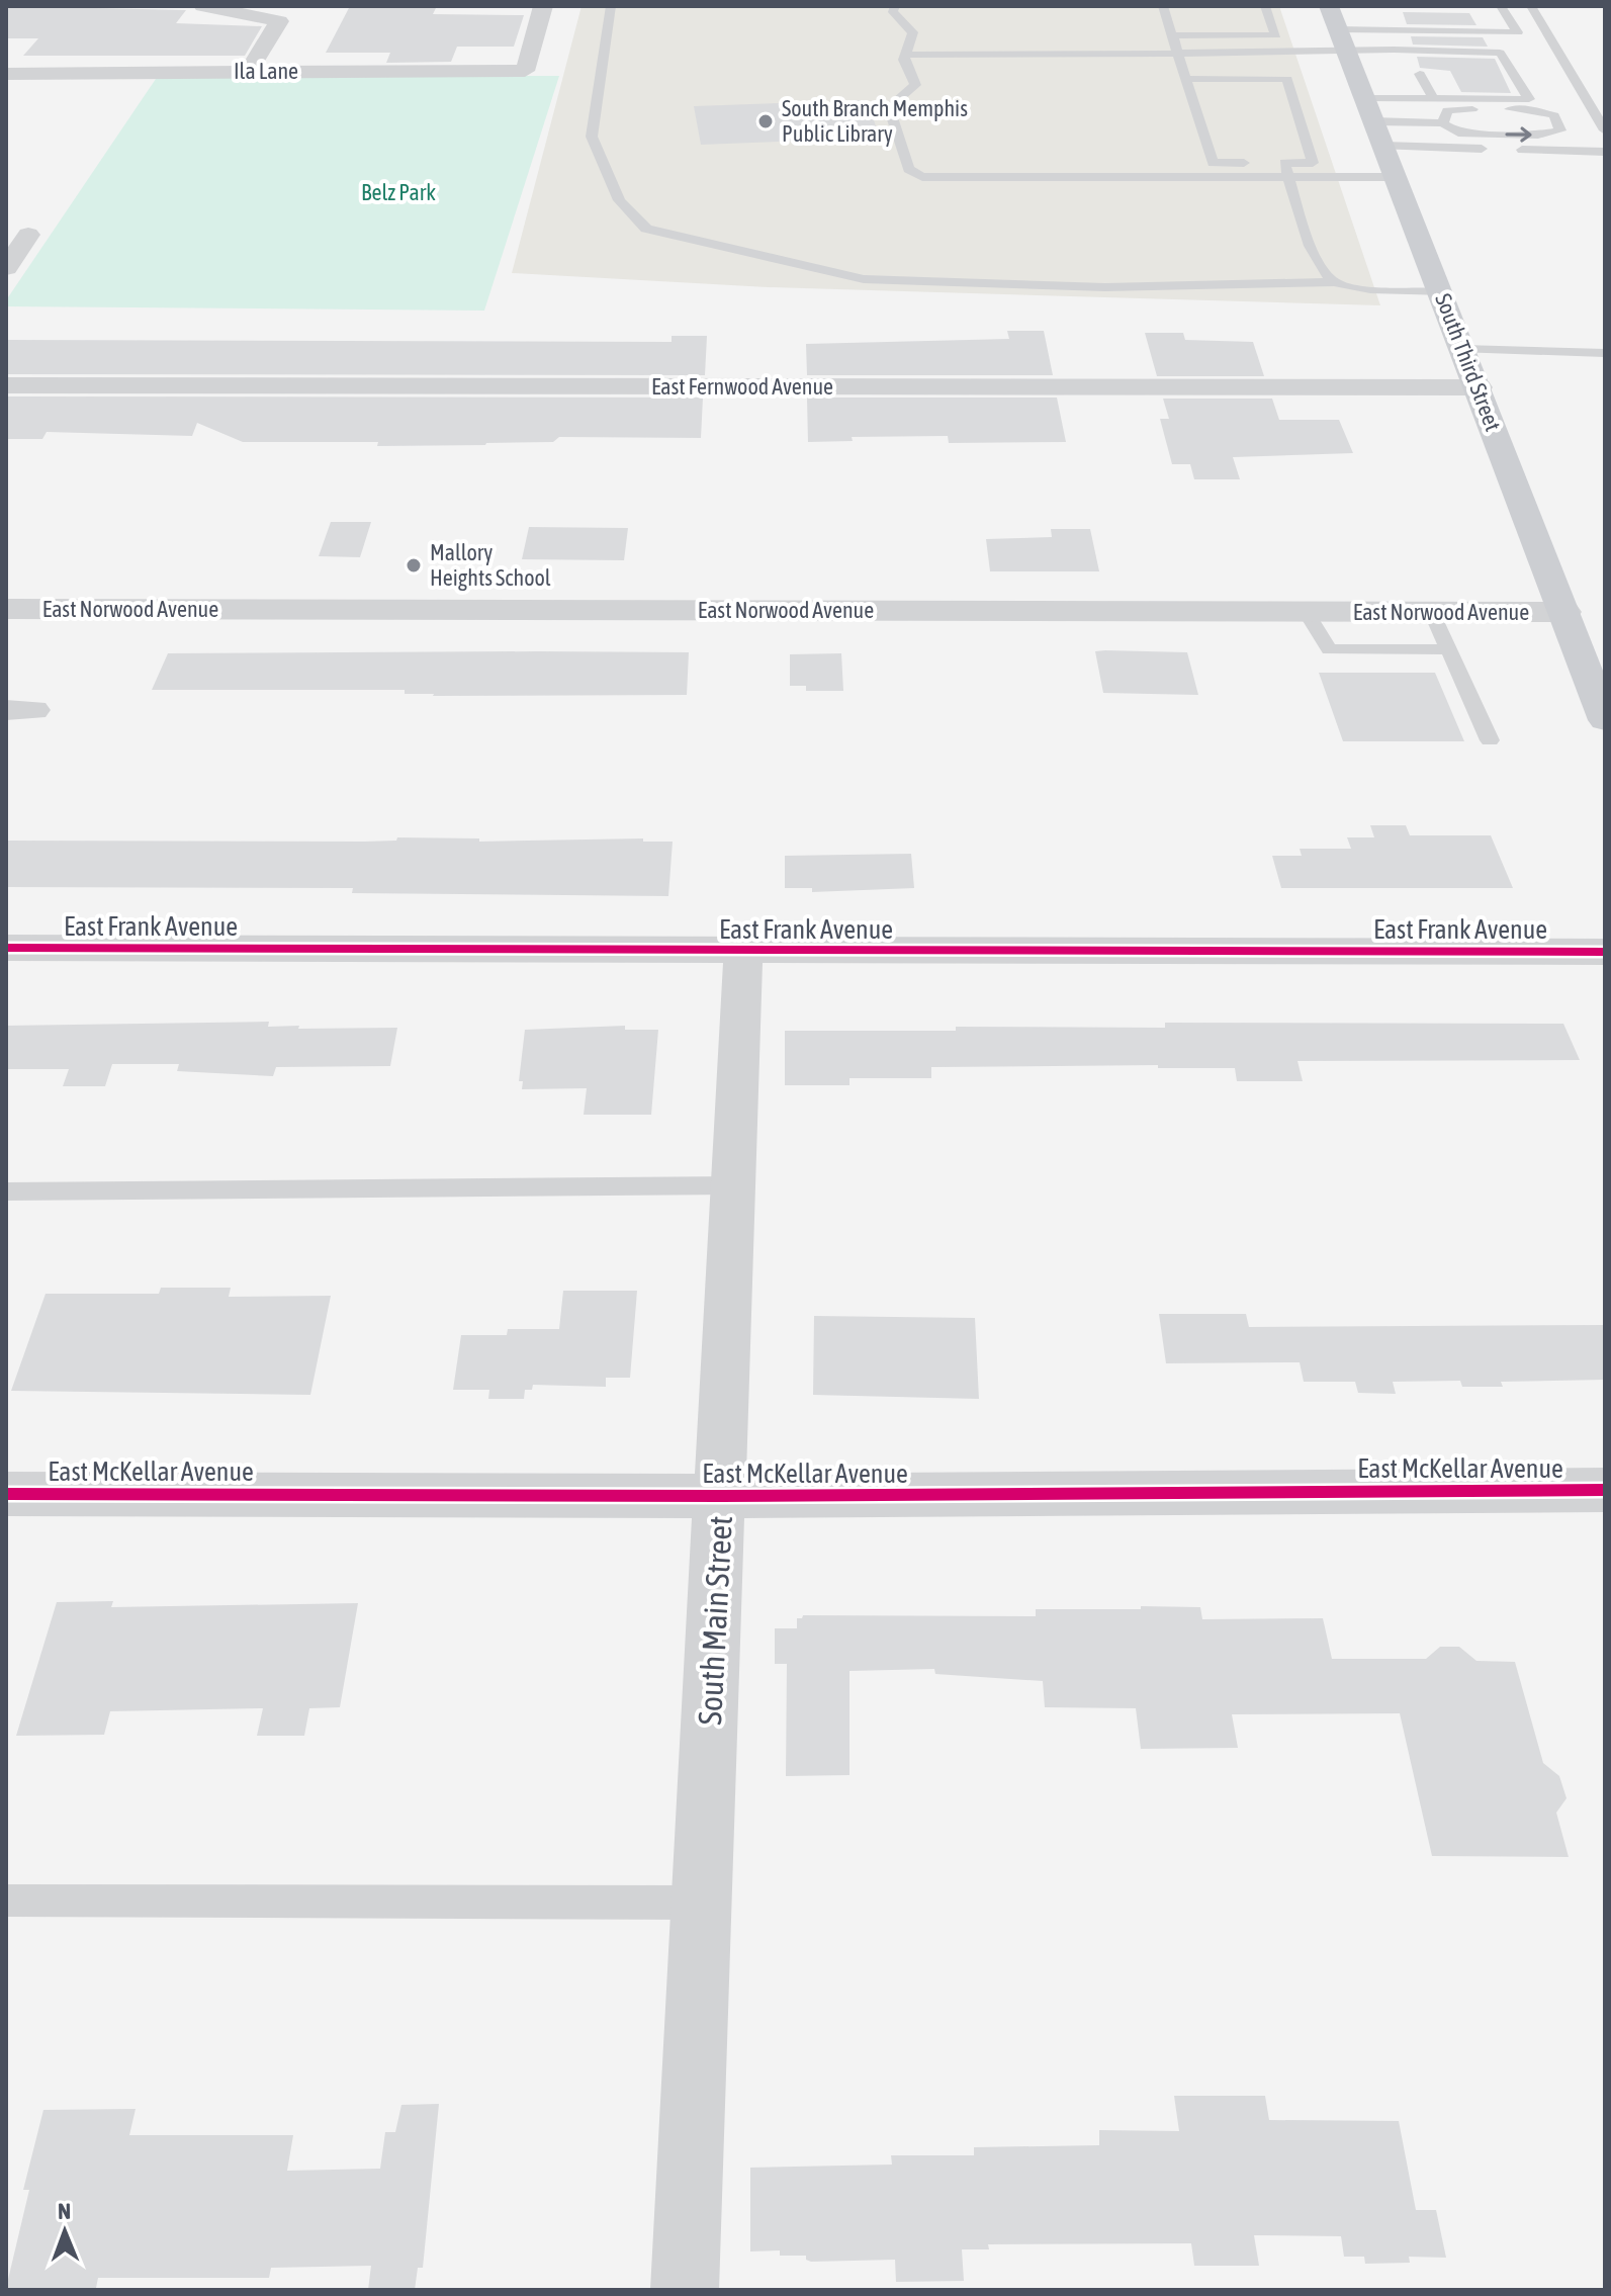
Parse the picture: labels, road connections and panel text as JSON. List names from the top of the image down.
{
  "streets": {
    "main road": ["South Third Street"],
    "street": [
      "Ila Lane",
      "East Fernwood Avenue",
      "East Norwood Avenue",
      "East Frank Avenue",
      "East McKellar Avenue",
      "South Main Street"
    ]
  },
  "crossings": [
    ["South Third Street", "East Fernwood Avenue"],
    ["South Third Street", "East Norwood Avenue"],
    ["East Frank Avenue", "South Main Street"],
    ["East McKellar Avenue", "South Main Street"]
  ],
  "parks": ["Belz Park"],
  "places": ["South Branch Memphis Public Library", "Mallory Heights School"],
  "north": "top"
}
